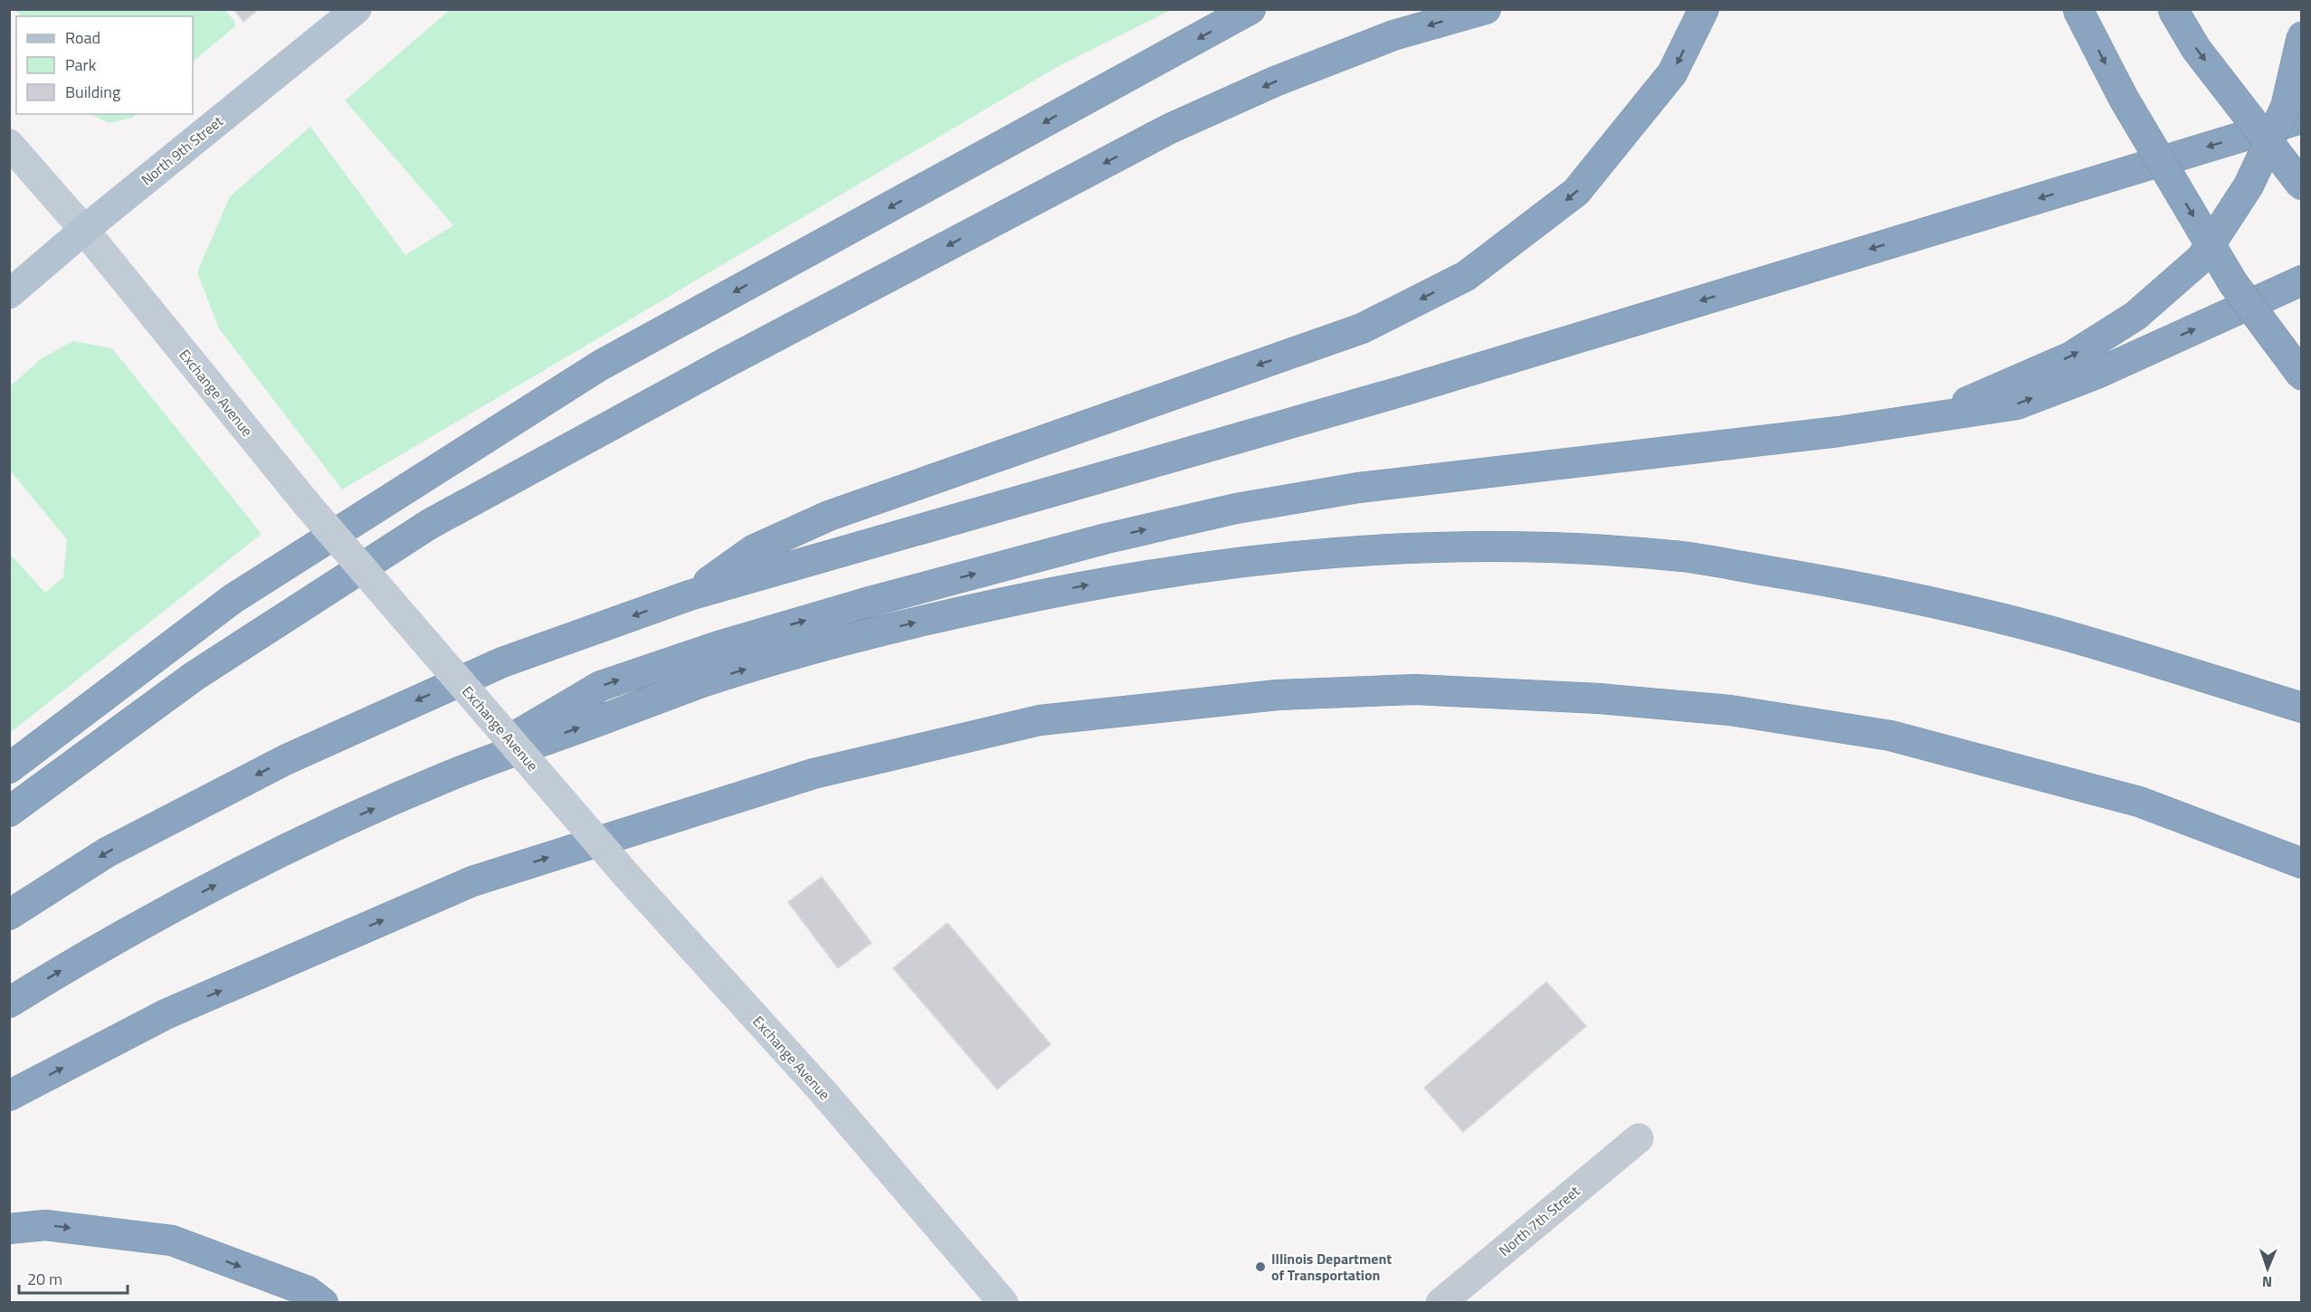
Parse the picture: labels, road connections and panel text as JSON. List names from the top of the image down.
{
  "streets": {
    "main road": ["North 9th Street"],
    "street": ["Exchange Avenue", "North 7th Street"]
  },
  "crossings": [
    ["North 9th Street", "Exchange Avenue"]
  ],
  "places": ["Illinois Department of Transportation"],
  "legend": ["Road", "Park", "Building"],
  "scale_bar": "20 m",
  "north": "bottom"
}
